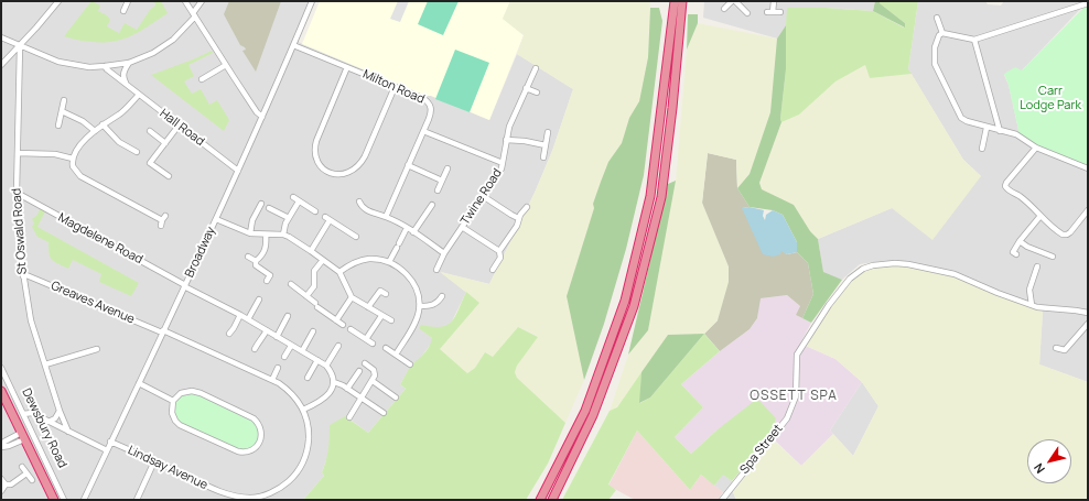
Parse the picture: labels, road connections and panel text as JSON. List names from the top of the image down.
{
  "streets": {
    "highway": ["Dewsbury Road"],
    "street": [
      "Milton Road",
      "Hall Road",
      "Twine Road",
      "St Oswald Road",
      "Magdelene Road",
      "Broadway",
      "Greaves Avenue",
      "Spa Street",
      "Lindsay Avenue"
    ]
  },
  "crossings": [
    ["Milton Road", "Broadway"],
    ["Hall Road", "Broadway"],
    ["St Oswald Road", "Magdelene Road"],
    ["St Oswald Road", "Greaves Avenue"],
    ["Magdelene Road", "Broadway"],
    ["Broadway", "Greaves Avenue"],
    ["Broadway", "Lindsay Avenue"],
    ["Greaves Avenue", "Lindsay Avenue"]
  ],
  "districts": ["OSSETT SPA"],
  "parks": ["Carr Lodge Park"],
  "north": "bottom left"
}
